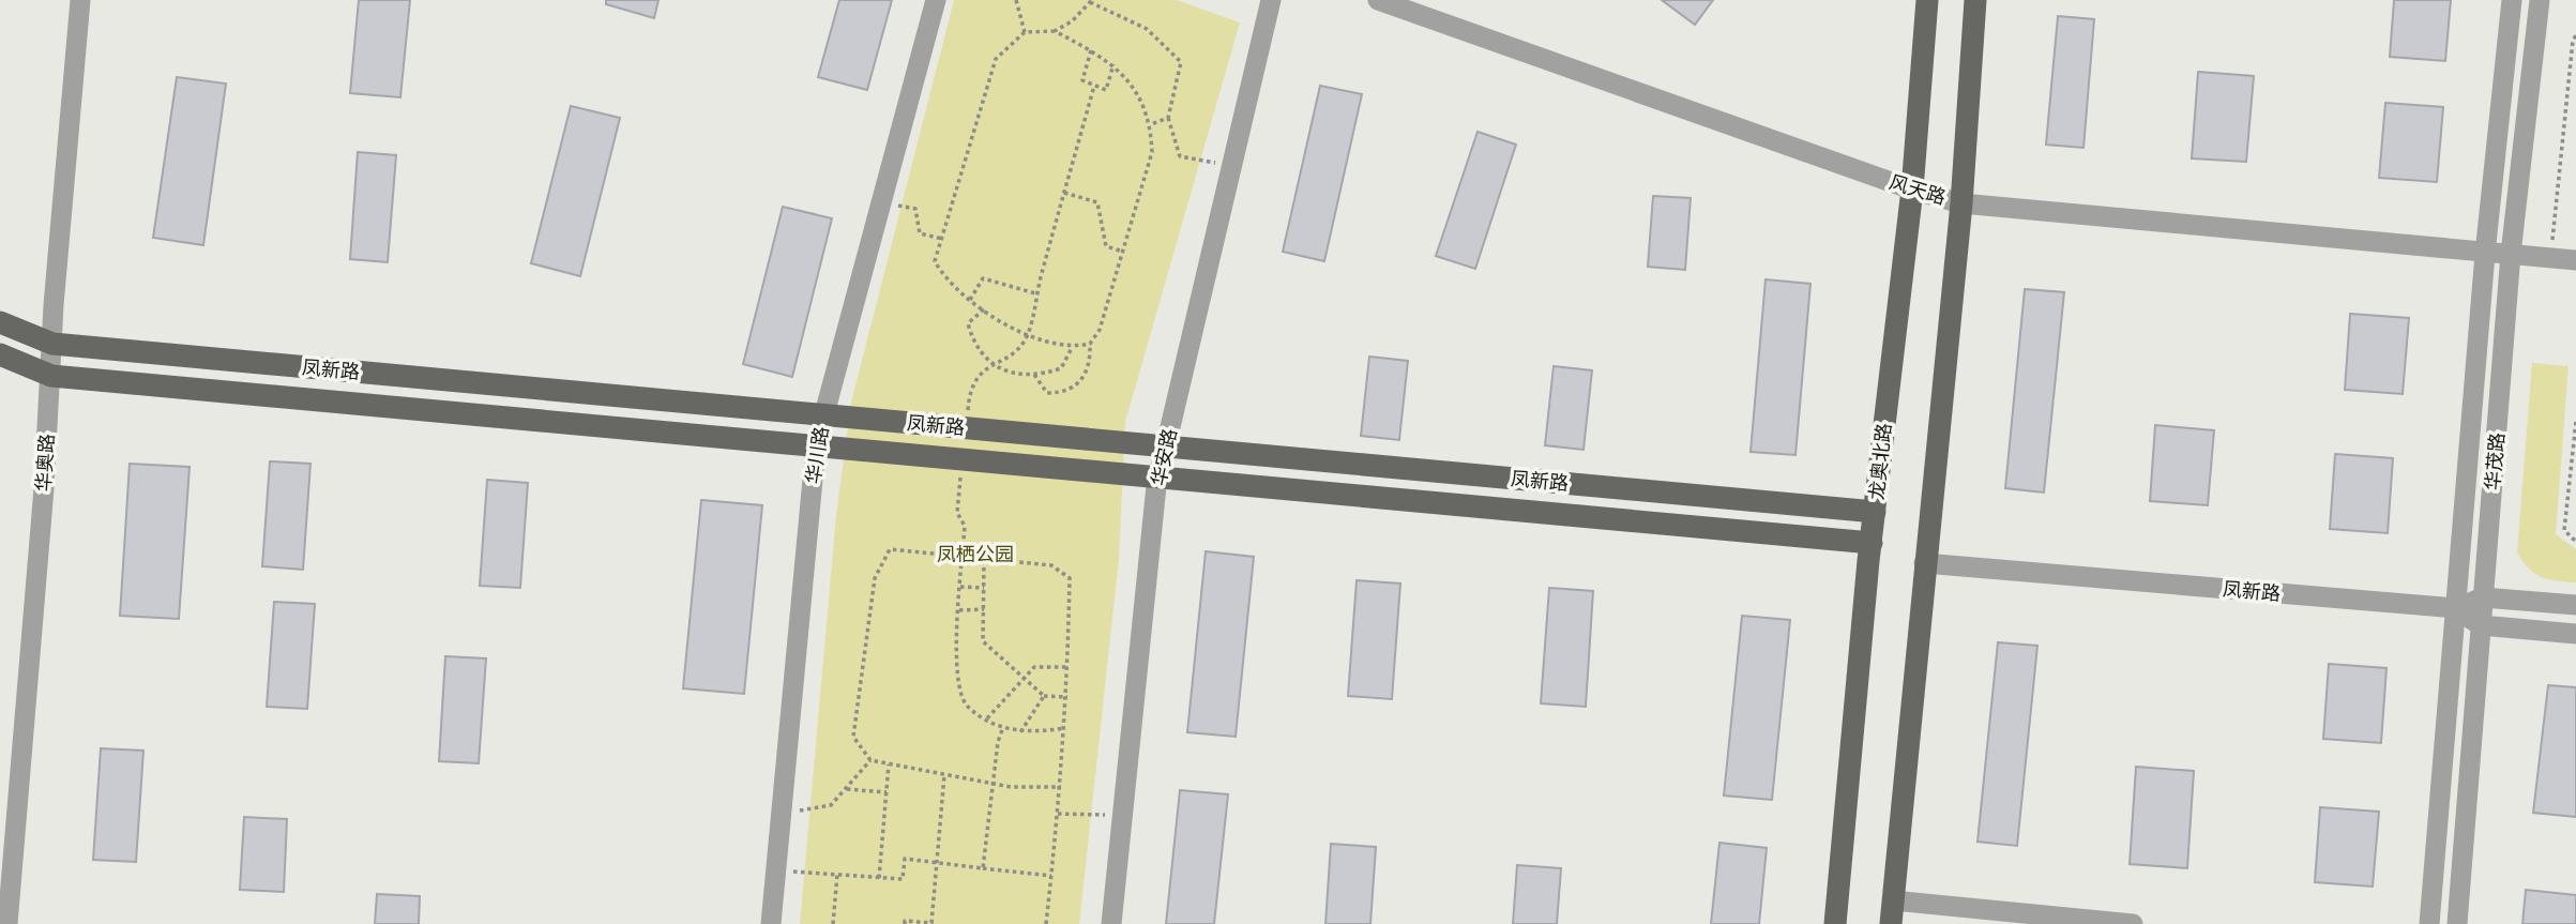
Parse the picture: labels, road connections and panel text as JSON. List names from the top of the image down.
{
  "streets": {
    "main road": ["凤新路", "龙奥北路"],
    "street": [
      "风天路",
      "华川路",
      "华安路",
      "华茂路",
      "华奥路"
    ]
  },
  "crossings": [
    ["风天路", "龙奥北路"],
    ["风天路", "华茂路"],
    ["凤新路", "华川路"],
    ["凤新路", "华安路"],
    ["凤新路", "龙奥北路"],
    ["凤新路", "华茂路"],
    ["凤新路", "华奥路"]
  ],
  "parks": ["凤栖公园"]
}
